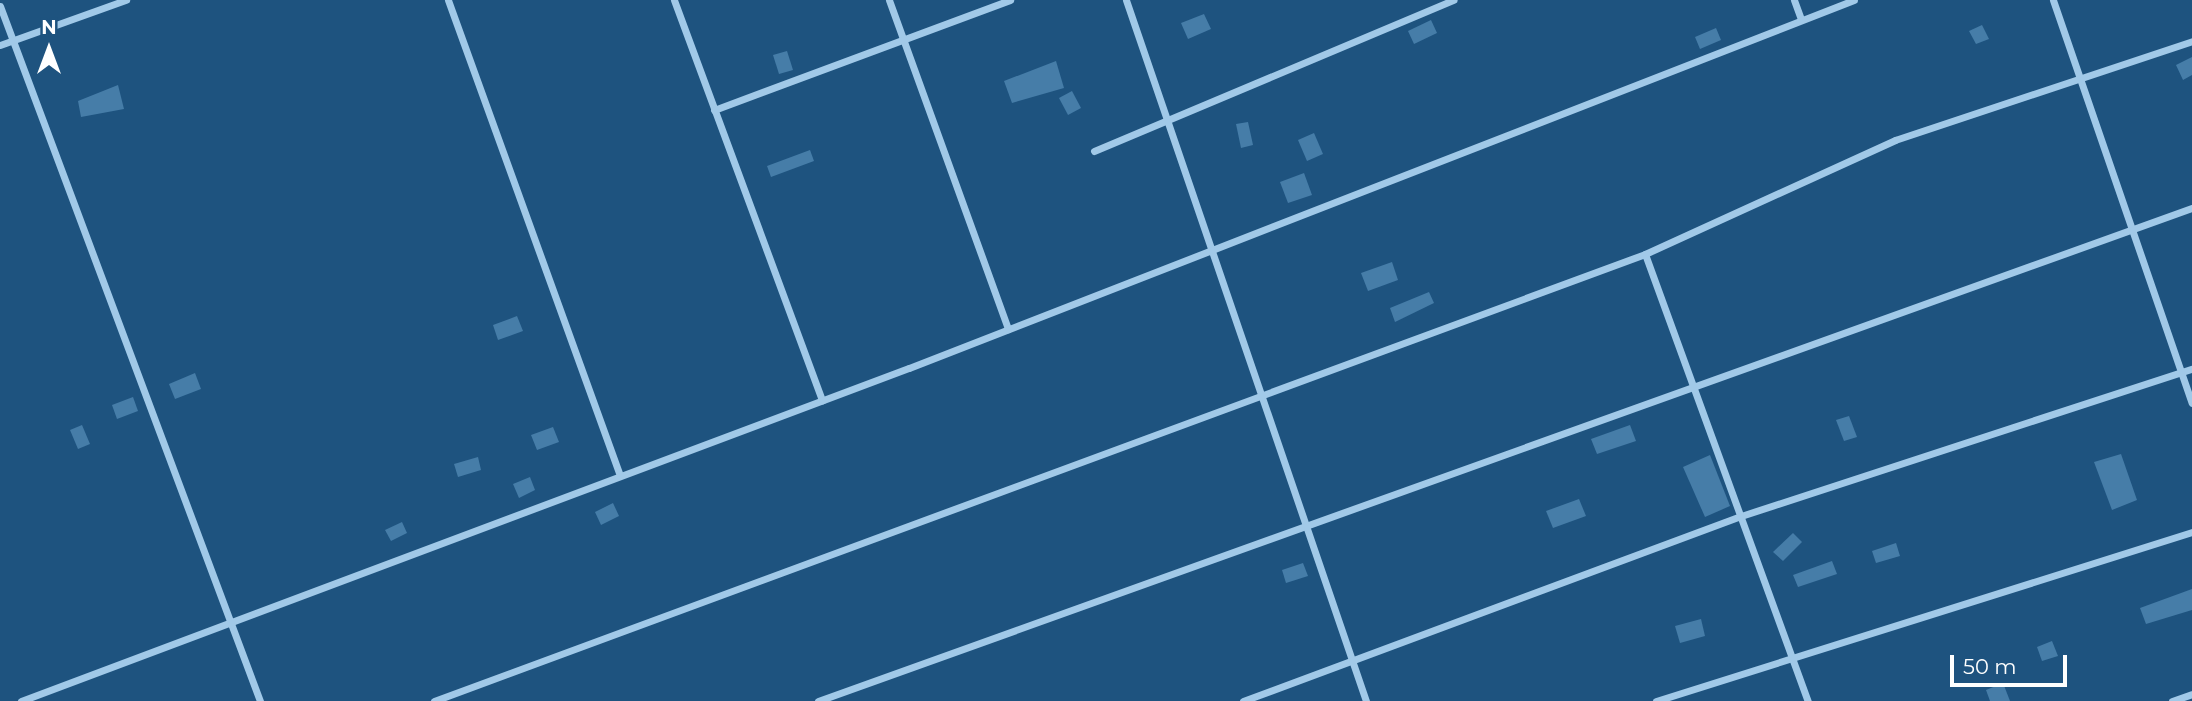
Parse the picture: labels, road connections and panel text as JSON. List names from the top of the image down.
{
  "scale_bar": "50 m",
  "north": "top"
}
